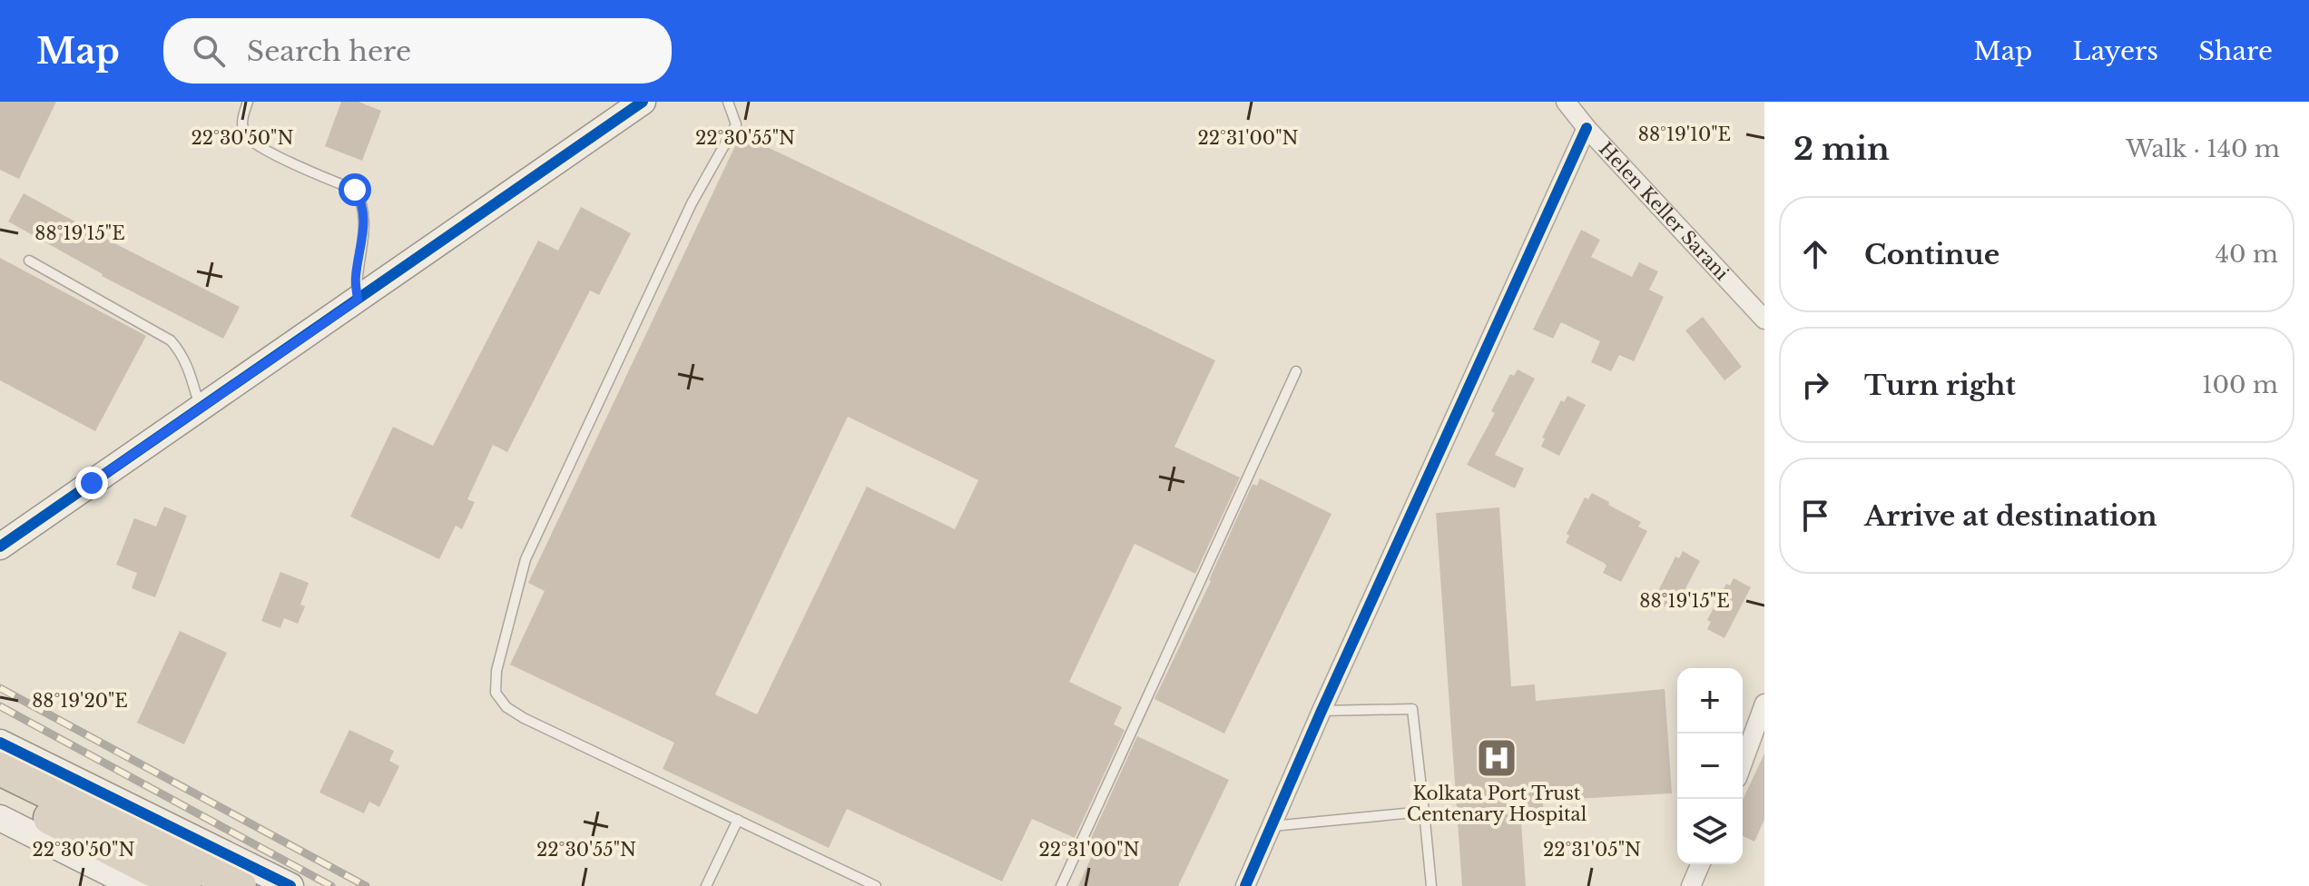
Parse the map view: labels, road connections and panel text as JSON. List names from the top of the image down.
{
  "streets": {
    "street": ["Helen Keller Sarani"]
  },
  "places": {
    "hospital": ["Kolkata Port Trust Centenary Hospital"]
  },
  "page": {
    "header": "Map",
    "search": "Search here",
    "nav": ["Map", "Layers", "Share"],
    "heading": ["2 min", "Walk · 140 m"],
    "list": [
      ["Continue", "40 m"],
      ["Turn right", "100 m"],
      "Arrive at destination"
    ],
    "map_buttons": ["+", "−"]
  },
  "coordinates": [
    "88°19'10\"E",
    "22°30'50\"N",
    "22°30'55\"N",
    "22°31'00\"N",
    "88°19'15\"E",
    "88°19'20\"E",
    "22°31'05\"N"
  ]
}
